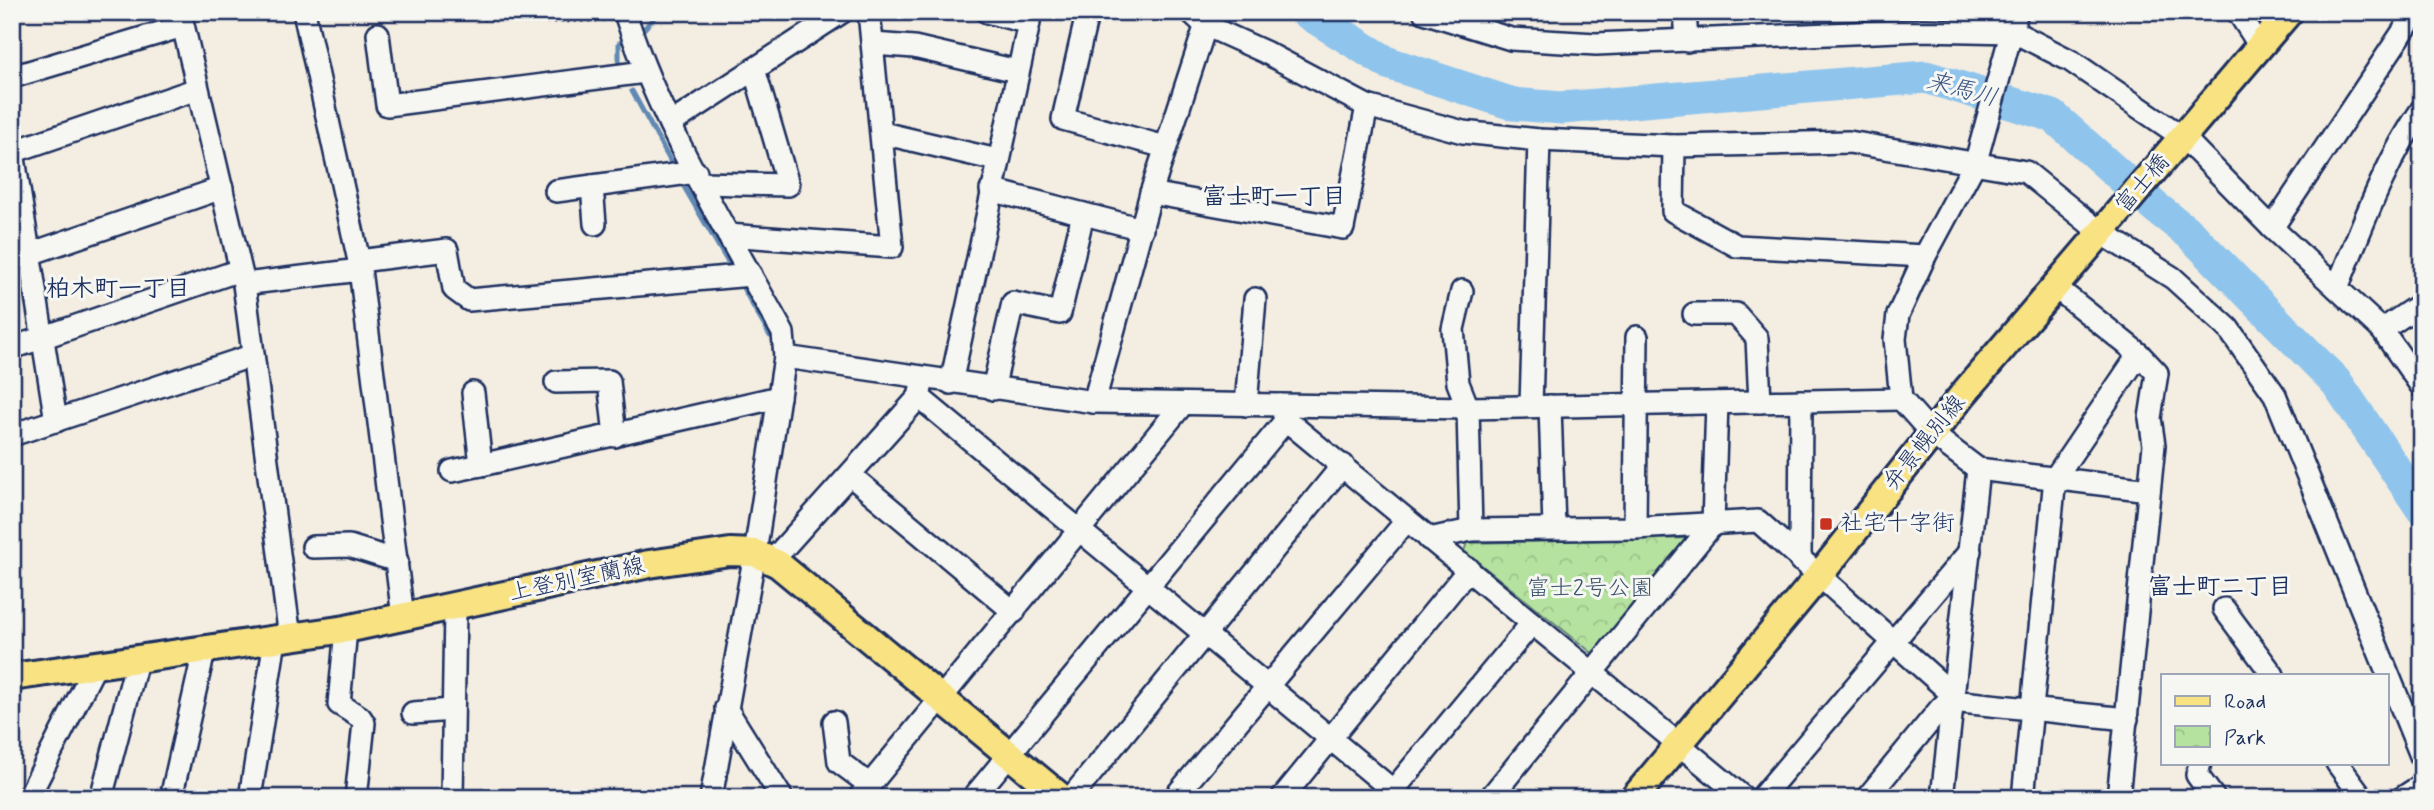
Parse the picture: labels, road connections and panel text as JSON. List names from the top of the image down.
{
  "streets": {
    "main road": ["富士橋", "弁景幌別線", "上登別室蘭線"]
  },
  "crossings": [
    ["富士橋", "弁景幌別線"]
  ],
  "districts": ["富士町一丁目", "柏木町一丁目", "富士町二丁目"],
  "water": ["来馬川"],
  "parks": ["富士2号公園"],
  "places": {
    "transit": ["社宅十字街"]
  },
  "legend": ["Road", "Park"]
}
